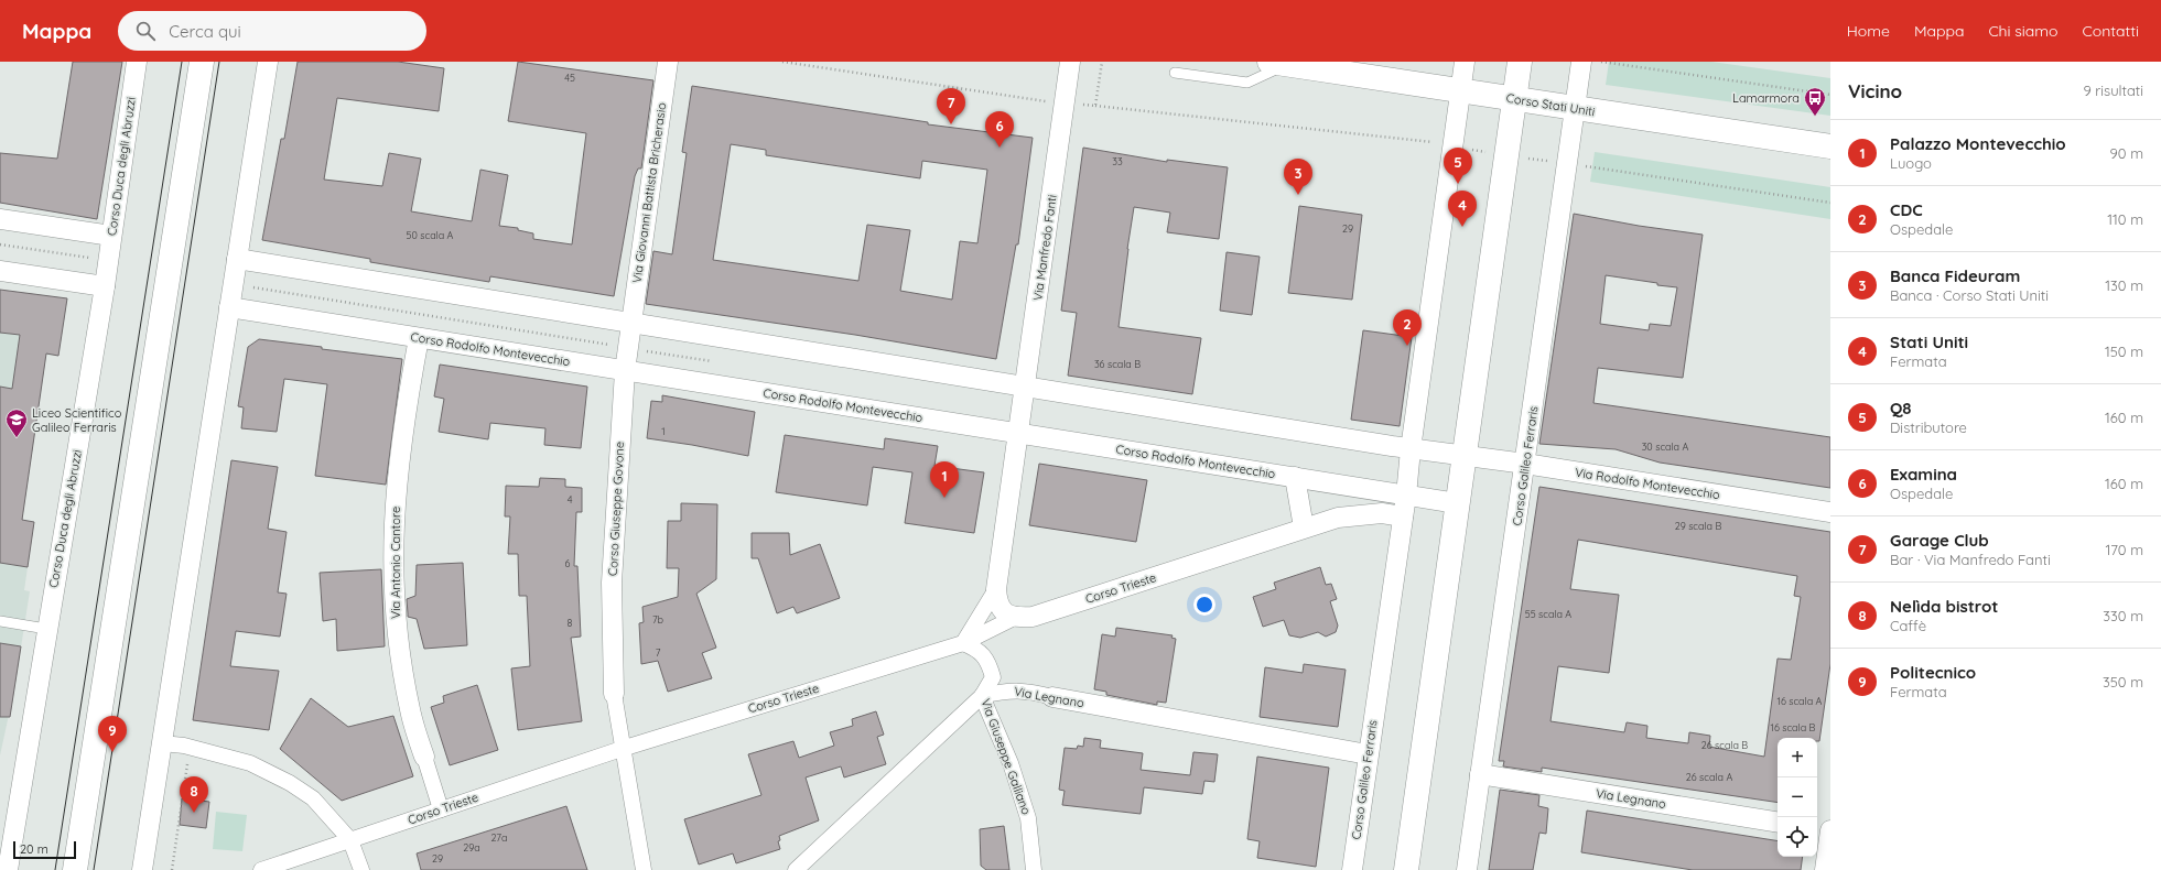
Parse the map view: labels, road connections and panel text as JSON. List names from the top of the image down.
{
  "streets": {
    "main road": ["Corso Stati Uniti"],
    "street": [
      "Corso Duca degli Abruzzi",
      "Via Giovanni Battista Bricherasio",
      "Via Manfredo Fanti",
      "Corso Rodolfo Montevecchio",
      "Corso Galileo Ferraris",
      "Via Rodolfo Montevecchio",
      "Corso Giuseppe Govone",
      "Via Antonio Cantore",
      "Corso Trieste",
      "Via Legnano",
      "Via Giuseppe Galliano"
    ]
  },
  "crossings": [
    ["Corso Stati Uniti", "Corso Galileo Ferraris"],
    ["Via Giovanni Battista Bricherasio", "Corso Giuseppe Govone"],
    ["Via Manfredo Fanti", "Corso Rodolfo Montevecchio"],
    ["Corso Rodolfo Montevecchio", "Corso Galileo Ferraris"],
    ["Corso Rodolfo Montevecchio", "Corso Giuseppe Govone"],
    ["Corso Rodolfo Montevecchio", "Via Antonio Cantore"],
    ["Corso Galileo Ferraris", "Via Rodolfo Montevecchio"],
    ["Corso Galileo Ferraris", "Corso Trieste"],
    ["Corso Galileo Ferraris", "Via Legnano"],
    ["Via Antonio Cantore", "Corso Trieste"],
    ["Corso Trieste", "Via Giuseppe Galliano"],
    ["Via Legnano", "Via Giuseppe Galliano"]
  ],
  "places": {
    "bus stop": ["Lamarmora"],
    "school or university": ["Liceo Scientifico Galileo Ferraris"]
  },
  "house_numbers": [
    "45",
    "33",
    "29",
    "50 scala A",
    "36 scala B",
    "1",
    "30 scala A",
    "4",
    "29 scala B",
    "6",
    "55 scala A",
    "7b",
    "8",
    "7",
    "16 scala A",
    "16 scala B",
    "26 scala B",
    "26 scala A",
    "27a",
    "29a",
    "29"
  ],
  "scale_bar": "20 m",
  "page": {
    "header": "Mappa",
    "search": "Cerca qui",
    "nav": [
      "Home",
      "Mappa",
      "Chi siamo",
      "Contatti"
    ],
    "heading": ["Vicino", "9 risultati"],
    "pins": [
      "7",
      "6",
      "5",
      "3",
      "4",
      "2",
      "1",
      "9",
      "8"
    ],
    "list": [
      {
        "mark": "1",
        "name": "Palazzo Montevecchio",
        "note": "Luogo",
        "value": "90 m"
      },
      {
        "mark": "2",
        "name": "CDC",
        "note": "Ospedale",
        "value": "110 m"
      },
      {
        "mark": "3",
        "name": "Banca Fideuram",
        "note": "Banca · Corso Stati Uniti",
        "value": "130 m"
      },
      {
        "mark": "4",
        "name": "Stati Uniti",
        "note": "Fermata",
        "value": "150 m"
      },
      {
        "mark": "5",
        "name": "Q8",
        "note": "Distributore",
        "value": "160 m"
      },
      {
        "mark": "6",
        "name": "Examina",
        "note": "Ospedale",
        "value": "160 m"
      },
      {
        "mark": "7",
        "name": "Garage Club",
        "note": "Bar · Via Manfredo Fanti",
        "value": "170 m"
      },
      {
        "mark": "8",
        "name": "Nelìda bistrot",
        "note": "Caffè",
        "value": "330 m"
      },
      {
        "mark": "9",
        "name": "Politecnico",
        "note": "Fermata",
        "value": "350 m"
      }
    ],
    "map_buttons": ["+", "−"],
    "scale": "20 m"
  }
}
